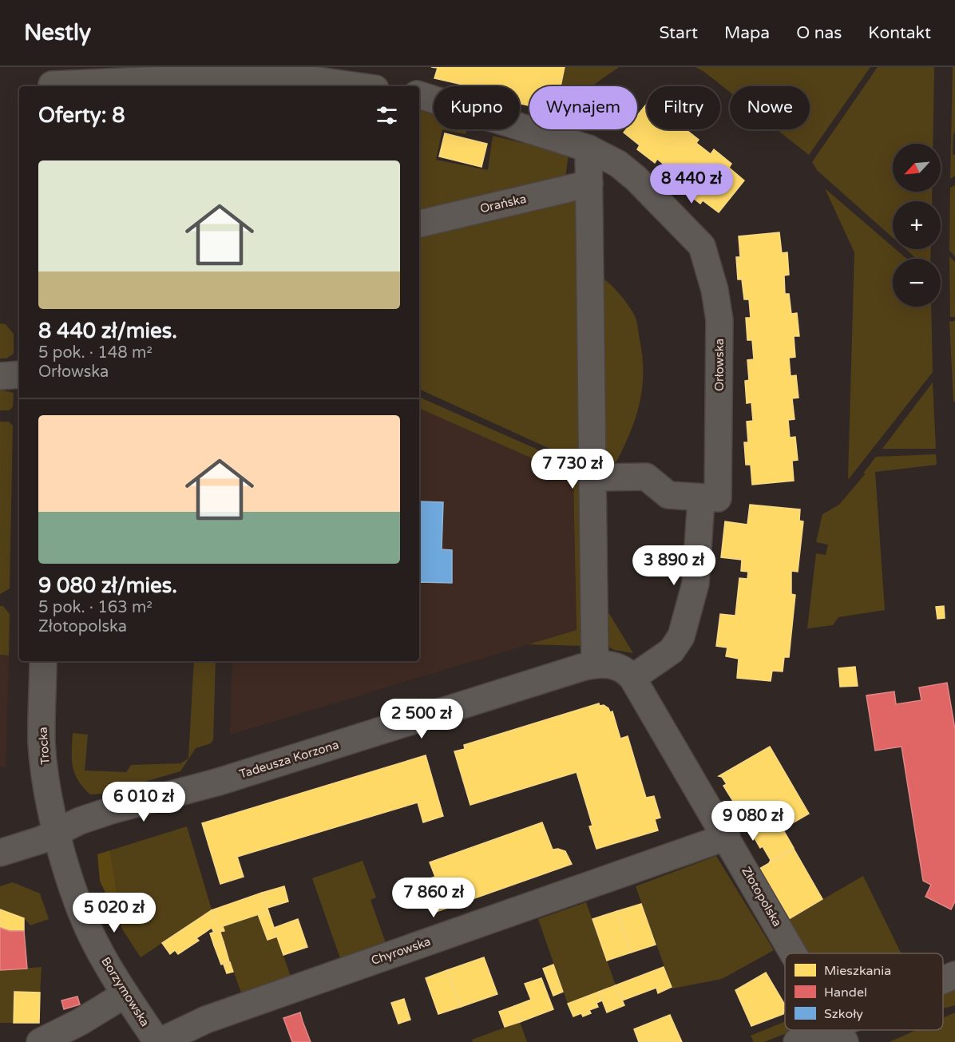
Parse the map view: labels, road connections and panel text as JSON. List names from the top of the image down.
{
  "streets": {
    "street": [
      "Orańska",
      "Orłowska",
      "Trocka",
      "Tadeusza Korzona",
      "Złotopolska",
      "Chyrowska",
      "Borzymowska"
    ]
  },
  "crossings": [
    ["Trocka", "Tadeusza Korzona"],
    ["Trocka", "Borzymowska"],
    ["Tadeusza Korzona", "Złotopolska"],
    ["Tadeusza Korzona", "Borzymowska"],
    ["Złotopolska", "Chyrowska"],
    ["Chyrowska", "Borzymowska"]
  ],
  "legend": ["Mieszkania", "Handel", "Szkoły"],
  "north": "bottom left",
  "page": {
    "header": "Nestly",
    "nav": [
      "Start",
      "Mapa",
      "O nas",
      "Kontakt"
    ],
    "chip": [
      "Kupno",
      "Wynajem",
      "Filtry",
      "Nowe"
    ],
    "heading": "Oferty: 8",
    "map_buttons": ["+", "−"],
    "list": [
      {
        "name": "8 440 zł/mies.",
        "note": "5 pok. · 148 m² · Orłowska"
      },
      {
        "name": "9 080 zł/mies.",
        "note": "5 pok. · 163 m² · Złotopolska"
      }
    ],
    "price": [
      "8 440 zł",
      "7 730 zł",
      "3 890 zł",
      "2 500 zł",
      "6 010 zł",
      "9 080 zł",
      "7 860 zł",
      "5 020 zł"
    ]
  }
}
